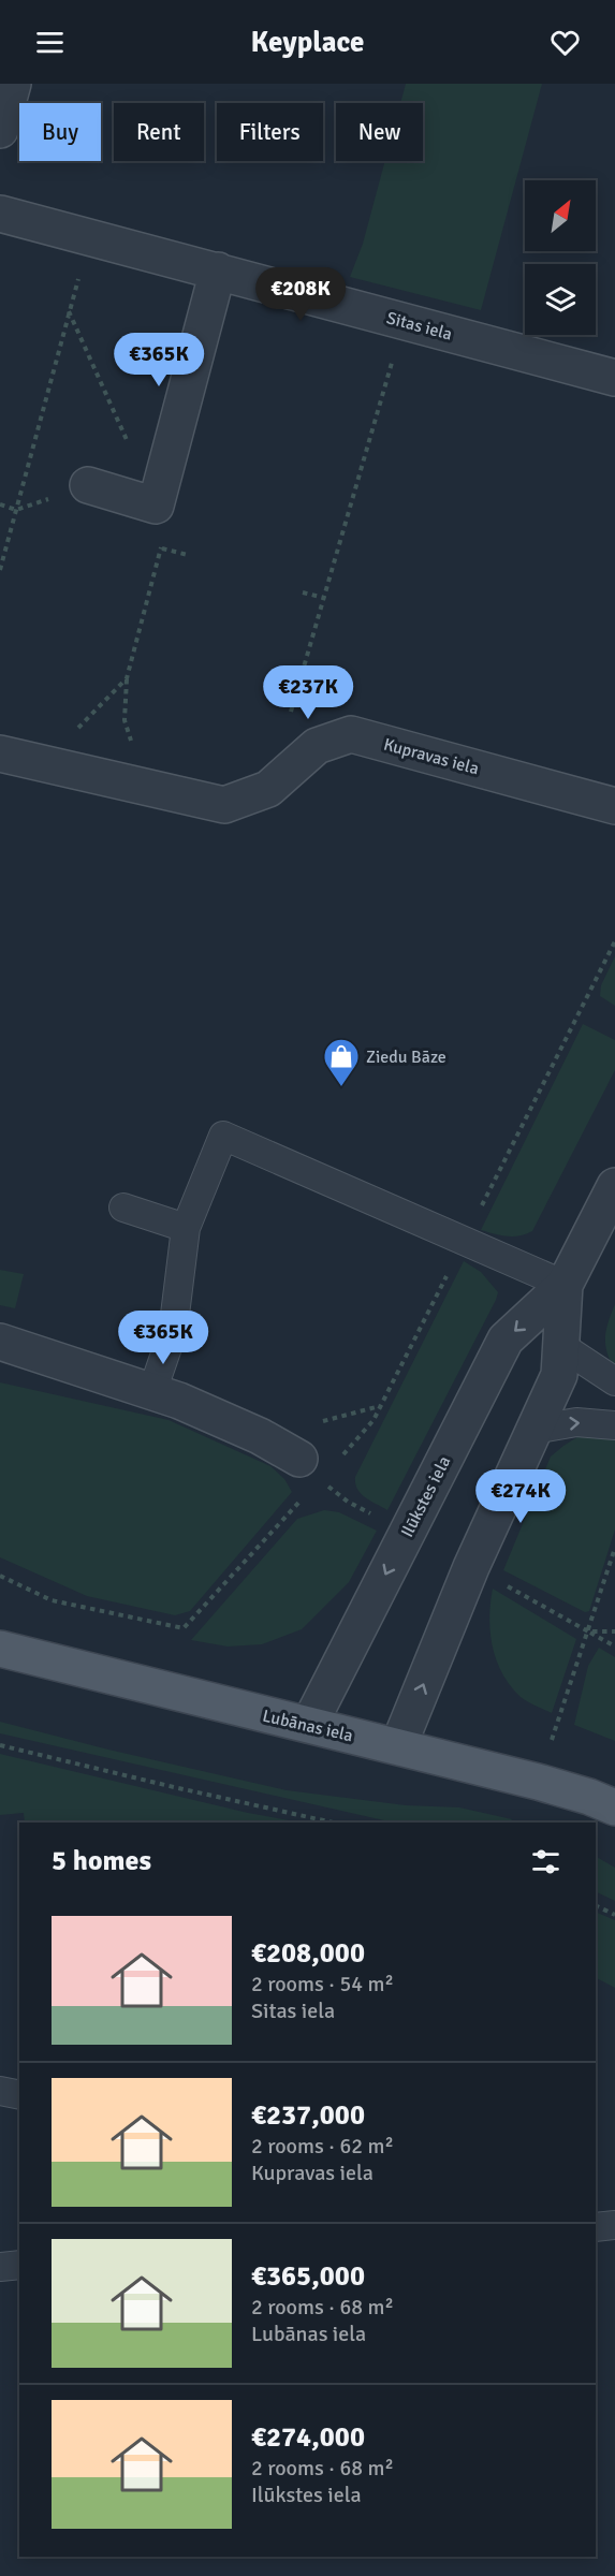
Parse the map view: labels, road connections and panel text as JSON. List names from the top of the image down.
{
  "streets": {
    "main road": ["Lubānas iela"],
    "street": ["Sitas iela", "Kupravas iela", "Ilūkstes iela"]
  },
  "crossings": [
    ["Ilūkstes iela", "Lubānas iela"]
  ],
  "places": {
    "shop": ["Ziedu Bāze"]
  },
  "north": "top right",
  "page": {
    "header": "Keyplace",
    "chip": [
      "Buy",
      "Rent",
      "Filters",
      "New"
    ],
    "price": [
      "€208K",
      "€365K",
      "€237K",
      "€365K",
      "€274K"
    ],
    "heading": "5 homes",
    "list": [
      {
        "name": "€208,000",
        "note": "2 rooms · 54 m² · Sitas iela"
      },
      {
        "name": "€237,000",
        "note": "2 rooms · 62 m² · Kupravas iela"
      },
      {
        "name": "€365,000",
        "note": "2 rooms · 68 m² · Lubānas iela"
      },
      {
        "name": "€274,000",
        "note": "2 rooms · 68 m² · Ilūkstes iela"
      }
    ]
  }
}
